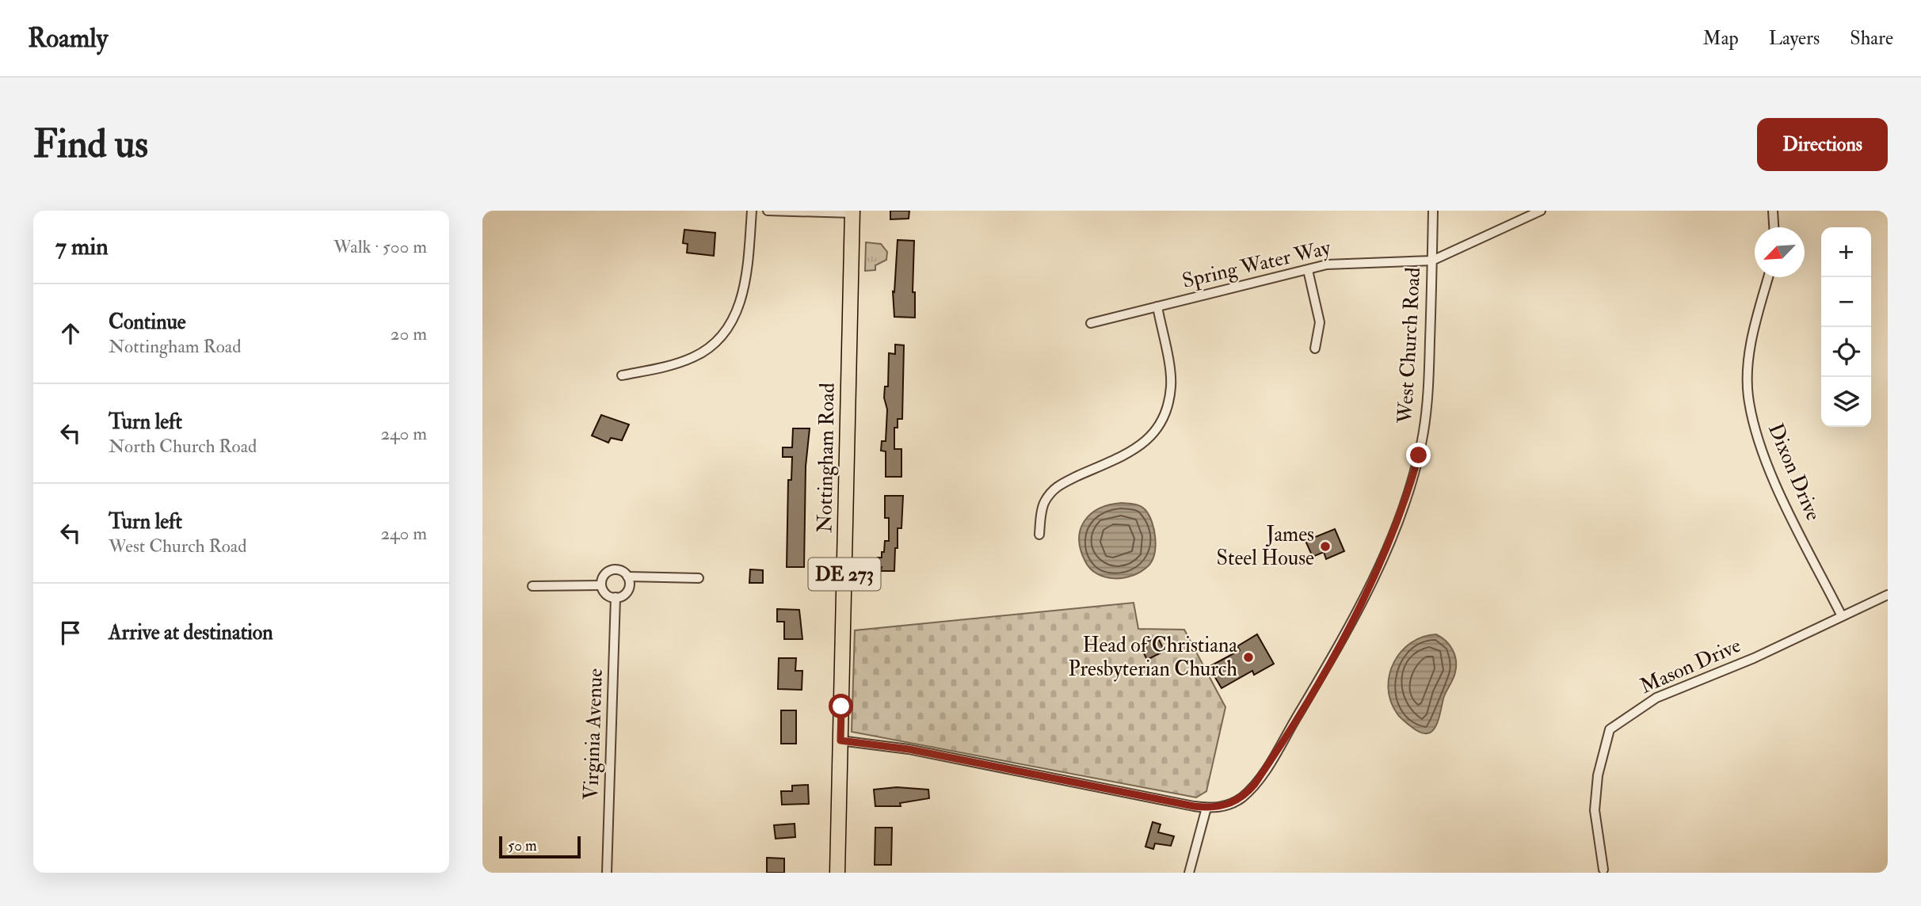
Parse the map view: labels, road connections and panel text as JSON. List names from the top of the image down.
{
  "streets": {
    "main road": ["Nottingham Road", "DE 273"],
    "street": [
      "Spring Water Way",
      "West Church Road",
      "Dixon Drive",
      "Mason Drive",
      "Virginia Avenue"
    ]
  },
  "crossings": [
    ["Spring Water Way", "West Church Road"],
    ["Dixon Drive", "Mason Drive"]
  ],
  "places": ["James Steel House", "Head of Christiana Presbyterian Church"],
  "scale_bar": "50 m",
  "north": "bottom left",
  "page": {
    "header": "Roamly",
    "nav": ["Map", "Layers", "Share"],
    "buttons": "Directions",
    "title": "Find us",
    "heading": ["7 min", "Walk · 500 m"],
    "map_buttons": ["+", "−"],
    "list": [
      ["Continue", "Nottingham Road", "20 m"],
      ["Turn left", "North Church Road", "240 m"],
      ["Turn left", "West Church Road", "240 m"],
      "Arrive at destination"
    ],
    "scale": "50 m"
  }
}
